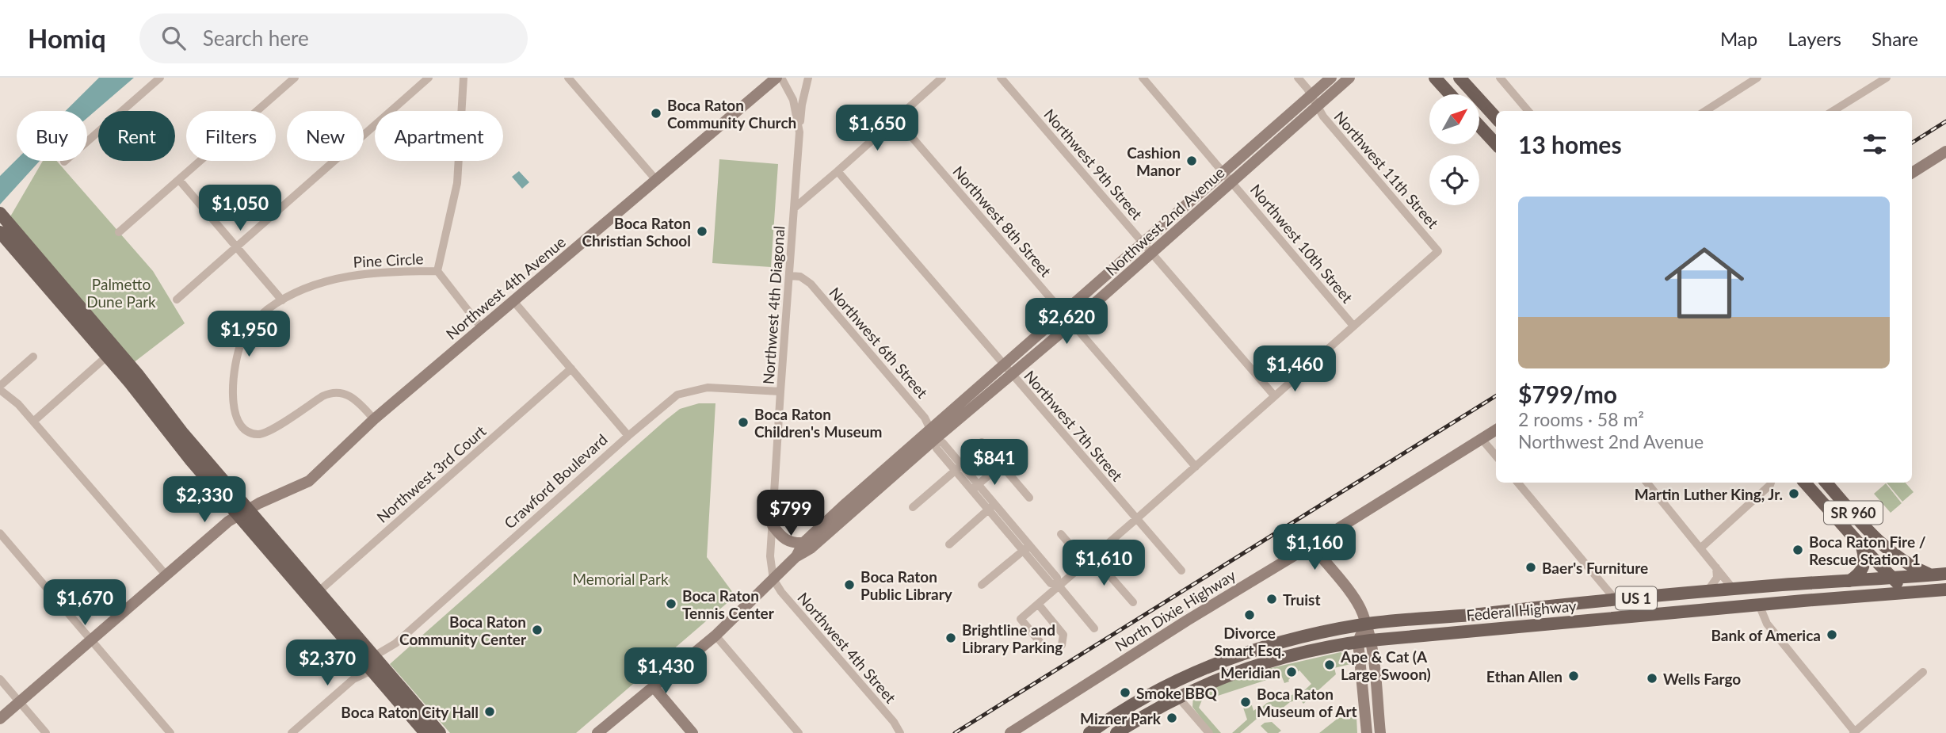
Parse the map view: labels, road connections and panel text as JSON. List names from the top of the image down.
{
  "streets": {
    "main road": ["SR 960", "US 1", "Federal Highway"],
    "street": [
      "Northwest 9th Street",
      "Northwest 11th Street",
      "Northwest 8th Street",
      "Northwest 2nd Avenue",
      "Northwest 10th Street",
      "Pine Circle",
      "Northwest 4th Avenue",
      "Northwest 4th Diagonal",
      "Northwest 6th Street",
      "Northwest 7th Street",
      "Northwest 3rd Court",
      "Crawford Boulevard",
      "North Dixie Highway",
      "Northwest 4th Street"
    ]
  },
  "crossings": [
    ["Northwest 9th Street", "Northwest 2nd Avenue"],
    ["Northwest 11th Street", "Northwest 2nd Avenue"],
    ["Northwest 11th Street", "Northwest 10th Street"],
    ["Northwest 8th Street", "Northwest 2nd Avenue"],
    ["Northwest 2nd Avenue", "Northwest 10th Street"],
    ["Northwest 2nd Avenue", "Northwest 4th Diagonal"],
    ["Northwest 2nd Avenue", "Northwest 6th Street"],
    ["Northwest 2nd Avenue", "Northwest 7th Street"],
    ["Northwest 2nd Avenue", "Northwest 4th Street"],
    ["Pine Circle", "Northwest 4th Avenue"],
    ["Northwest 4th Diagonal", "Northwest 6th Street"],
    ["Northwest 4th Diagonal", "Crawford Boulevard"],
    ["Northwest 4th Diagonal", "Northwest 4th Street"],
    ["SR 960", "US 1"],
    ["US 1", "Federal Highway"]
  ],
  "parks": ["Palmetto Dune Park", "Memorial Park"],
  "places": [
    "Boca Raton Community Church",
    "Cashion Manor",
    "Boca Raton Christian School",
    "Boca Raton Children's Museum",
    "Martin Luther King, Jr.",
    "Boca Raton Fire / Rescue Station 1",
    "Baer's Furniture",
    "Boca Raton Public Library",
    "Truist",
    "Boca Raton Tennis Center",
    "Divorce Smart Esq.",
    "Boca Raton Community Center",
    "Bank of America",
    "Brightline and Library Parking",
    "Ape & Cat (A Large Swoon)",
    "Meridian",
    "Ethan Allen",
    "Wells Fargo",
    "Smoke BBQ",
    "Boca Raton Museum of Art",
    "Boca Raton City Hall",
    "Mizner Park"
  ],
  "north": "top right",
  "page": {
    "header": "Homiq",
    "search": "Search here",
    "nav": ["Map", "Layers", "Share"],
    "price": [
      "$1,650",
      "$1,050",
      "$2,620",
      "$1,950",
      "$1,460",
      "$841",
      "$2,330",
      "$799",
      "$1,160",
      "$1,610",
      "$1,670",
      "$2,370",
      "$1,430"
    ],
    "chip": [
      "Buy",
      "Rent",
      "Filters",
      "New",
      "Apartment"
    ],
    "heading": "13 homes",
    "list": [
      {
        "name": "$799/mo",
        "note": "2 rooms · 58 m² · Northwest 2nd Avenue"
      }
    ]
  }
}
